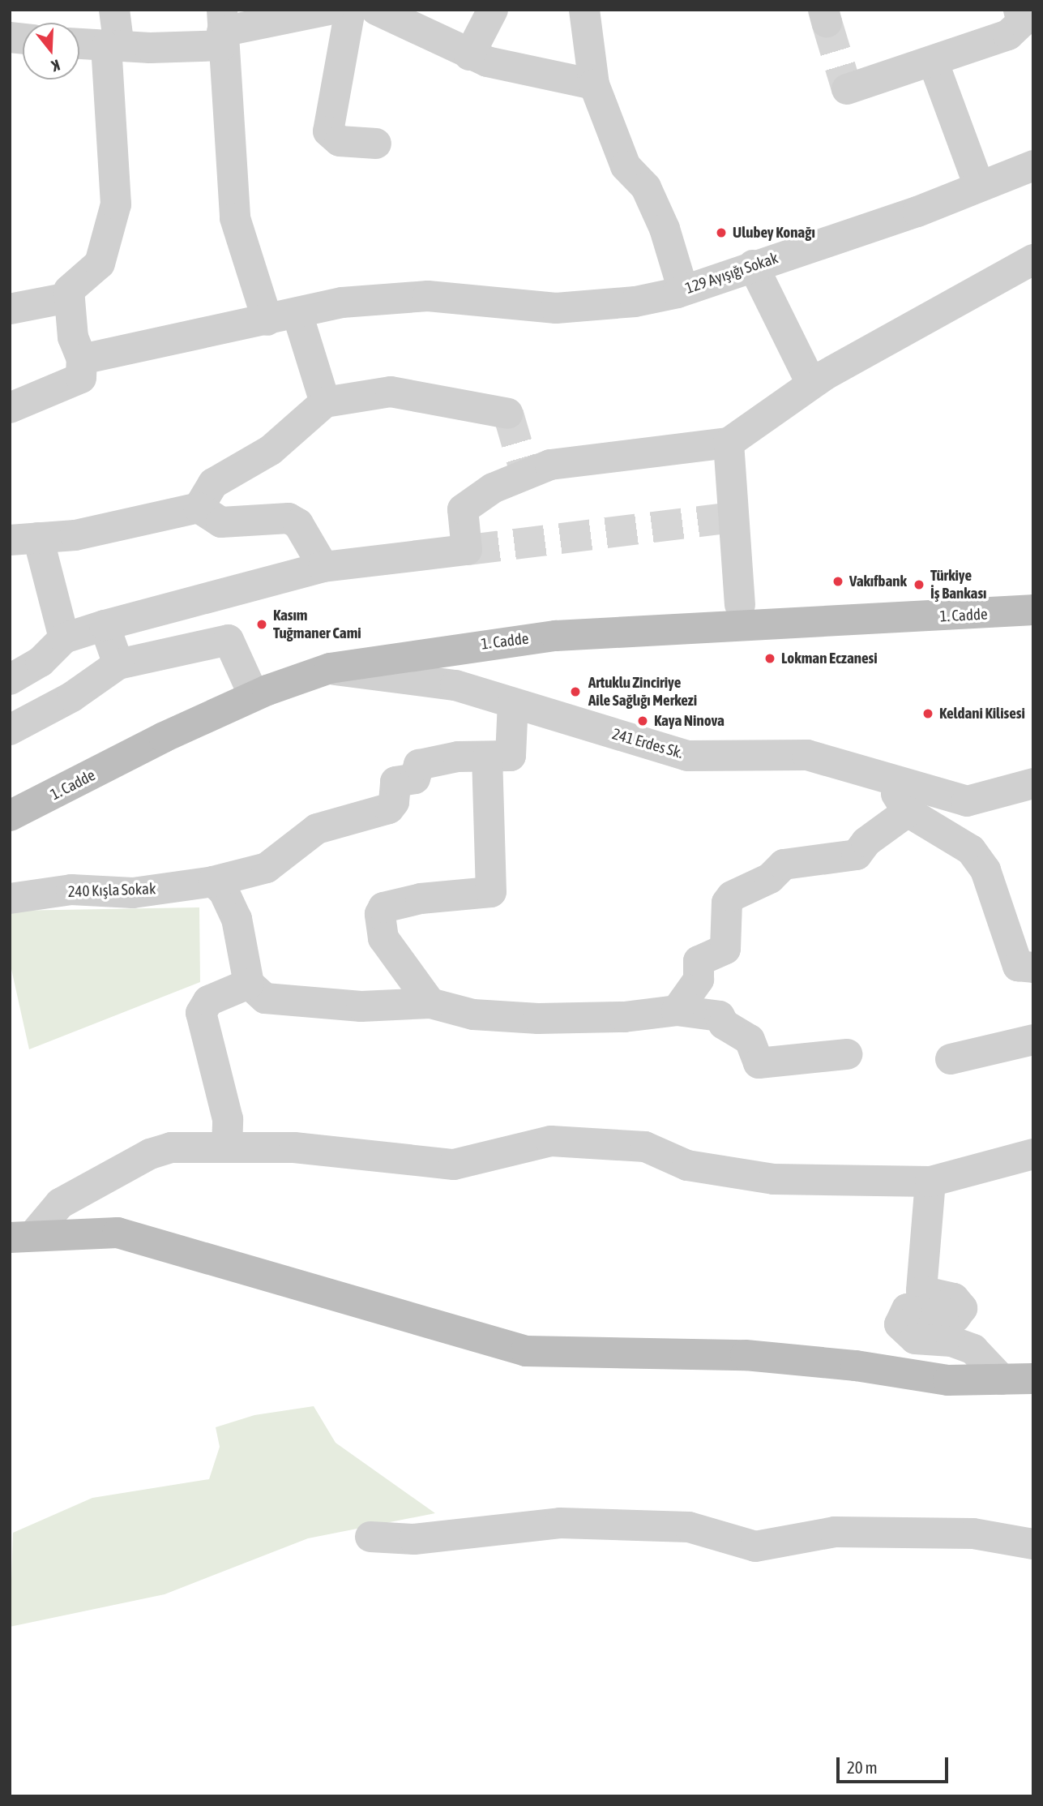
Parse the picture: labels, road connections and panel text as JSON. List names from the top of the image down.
{
  "streets": {
    "main road": ["1. Cadde"],
    "street": ["129 Ayışığı Sokak", "241 Erdes Sk.", "240 Kışla Sokak"]
  },
  "crossings": [
    ["1. Cadde", "241 Erdes Sk."]
  ],
  "places": [
    "Ulubey Konağı",
    "Vakıfbank",
    "Türkiye İş Bankası",
    "Kasım Tuğmaner Cami",
    "Lokman Eczanesi",
    "Artuklu Zinciriye Aile Sağlığı Merkezi",
    "Keldani Kilisesi",
    "Kaya Ninova"
  ],
  "scale_bar": "20 m",
  "north": "bottom"
}
